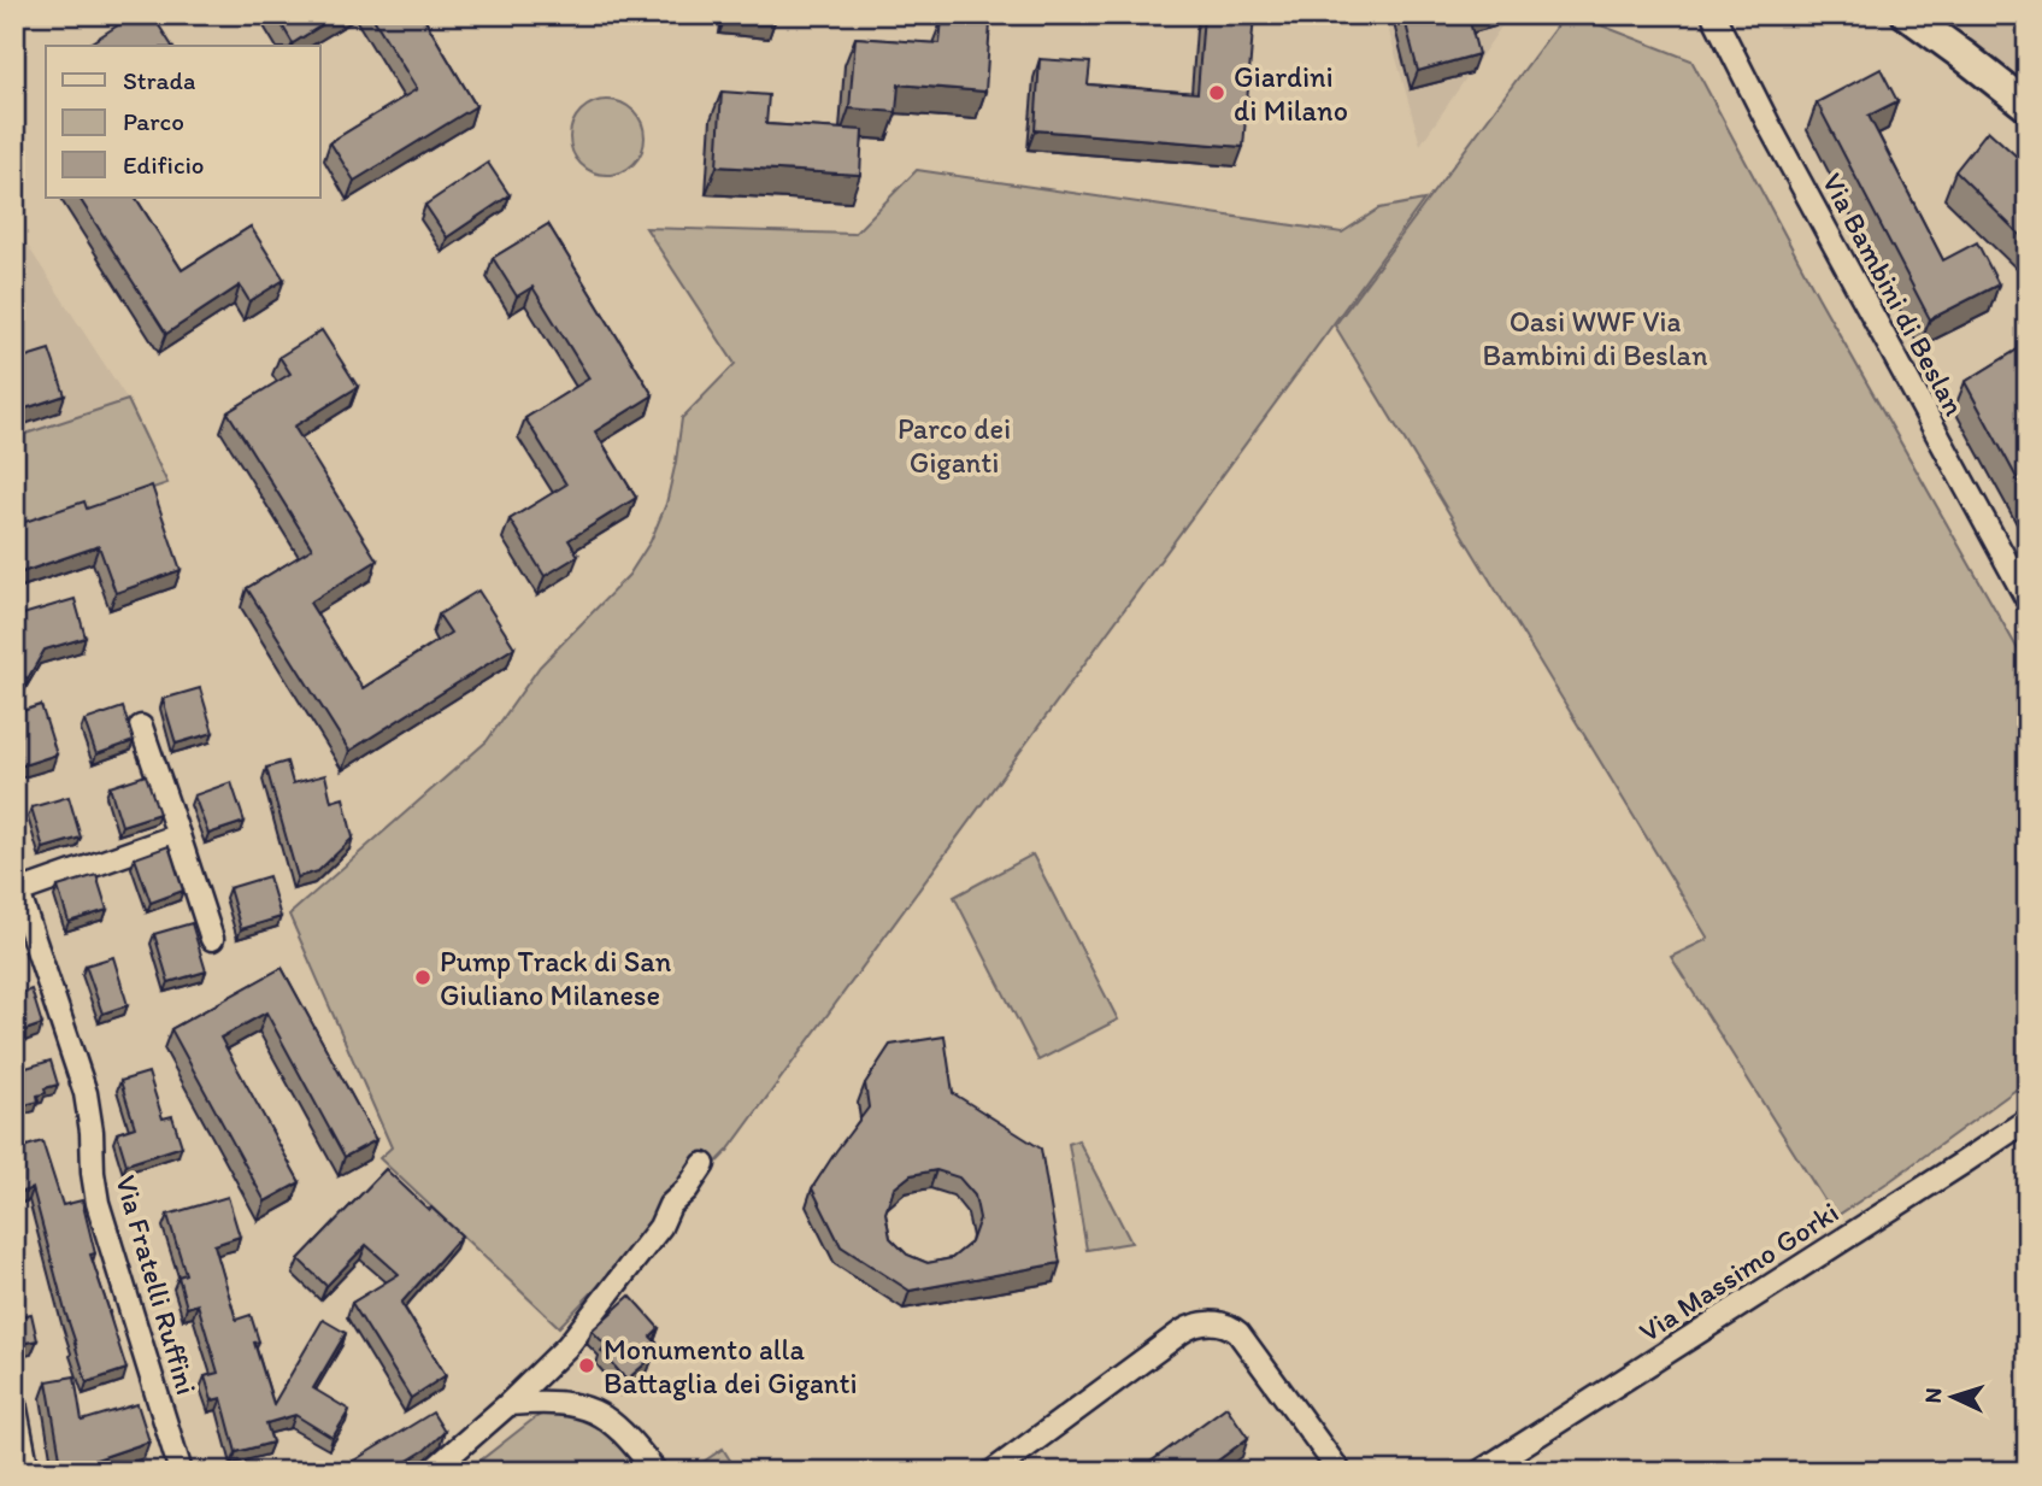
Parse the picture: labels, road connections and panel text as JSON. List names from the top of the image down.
{
  "streets": {
    "street": ["Via Bambini di Beslan", "Via Massimo Gorki", "Via Fratelli Ruffini"]
  },
  "parks": ["Oasi WWF Via Bambini di Beslan", "Parco dei Giganti"],
  "places": ["Giardini di Milano", "Pump Track di San Giuliano Milanese", "Monumento alla Battaglia dei Giganti"],
  "legend": ["Strada", "Parco", "Edificio"],
  "north": "left"
}
